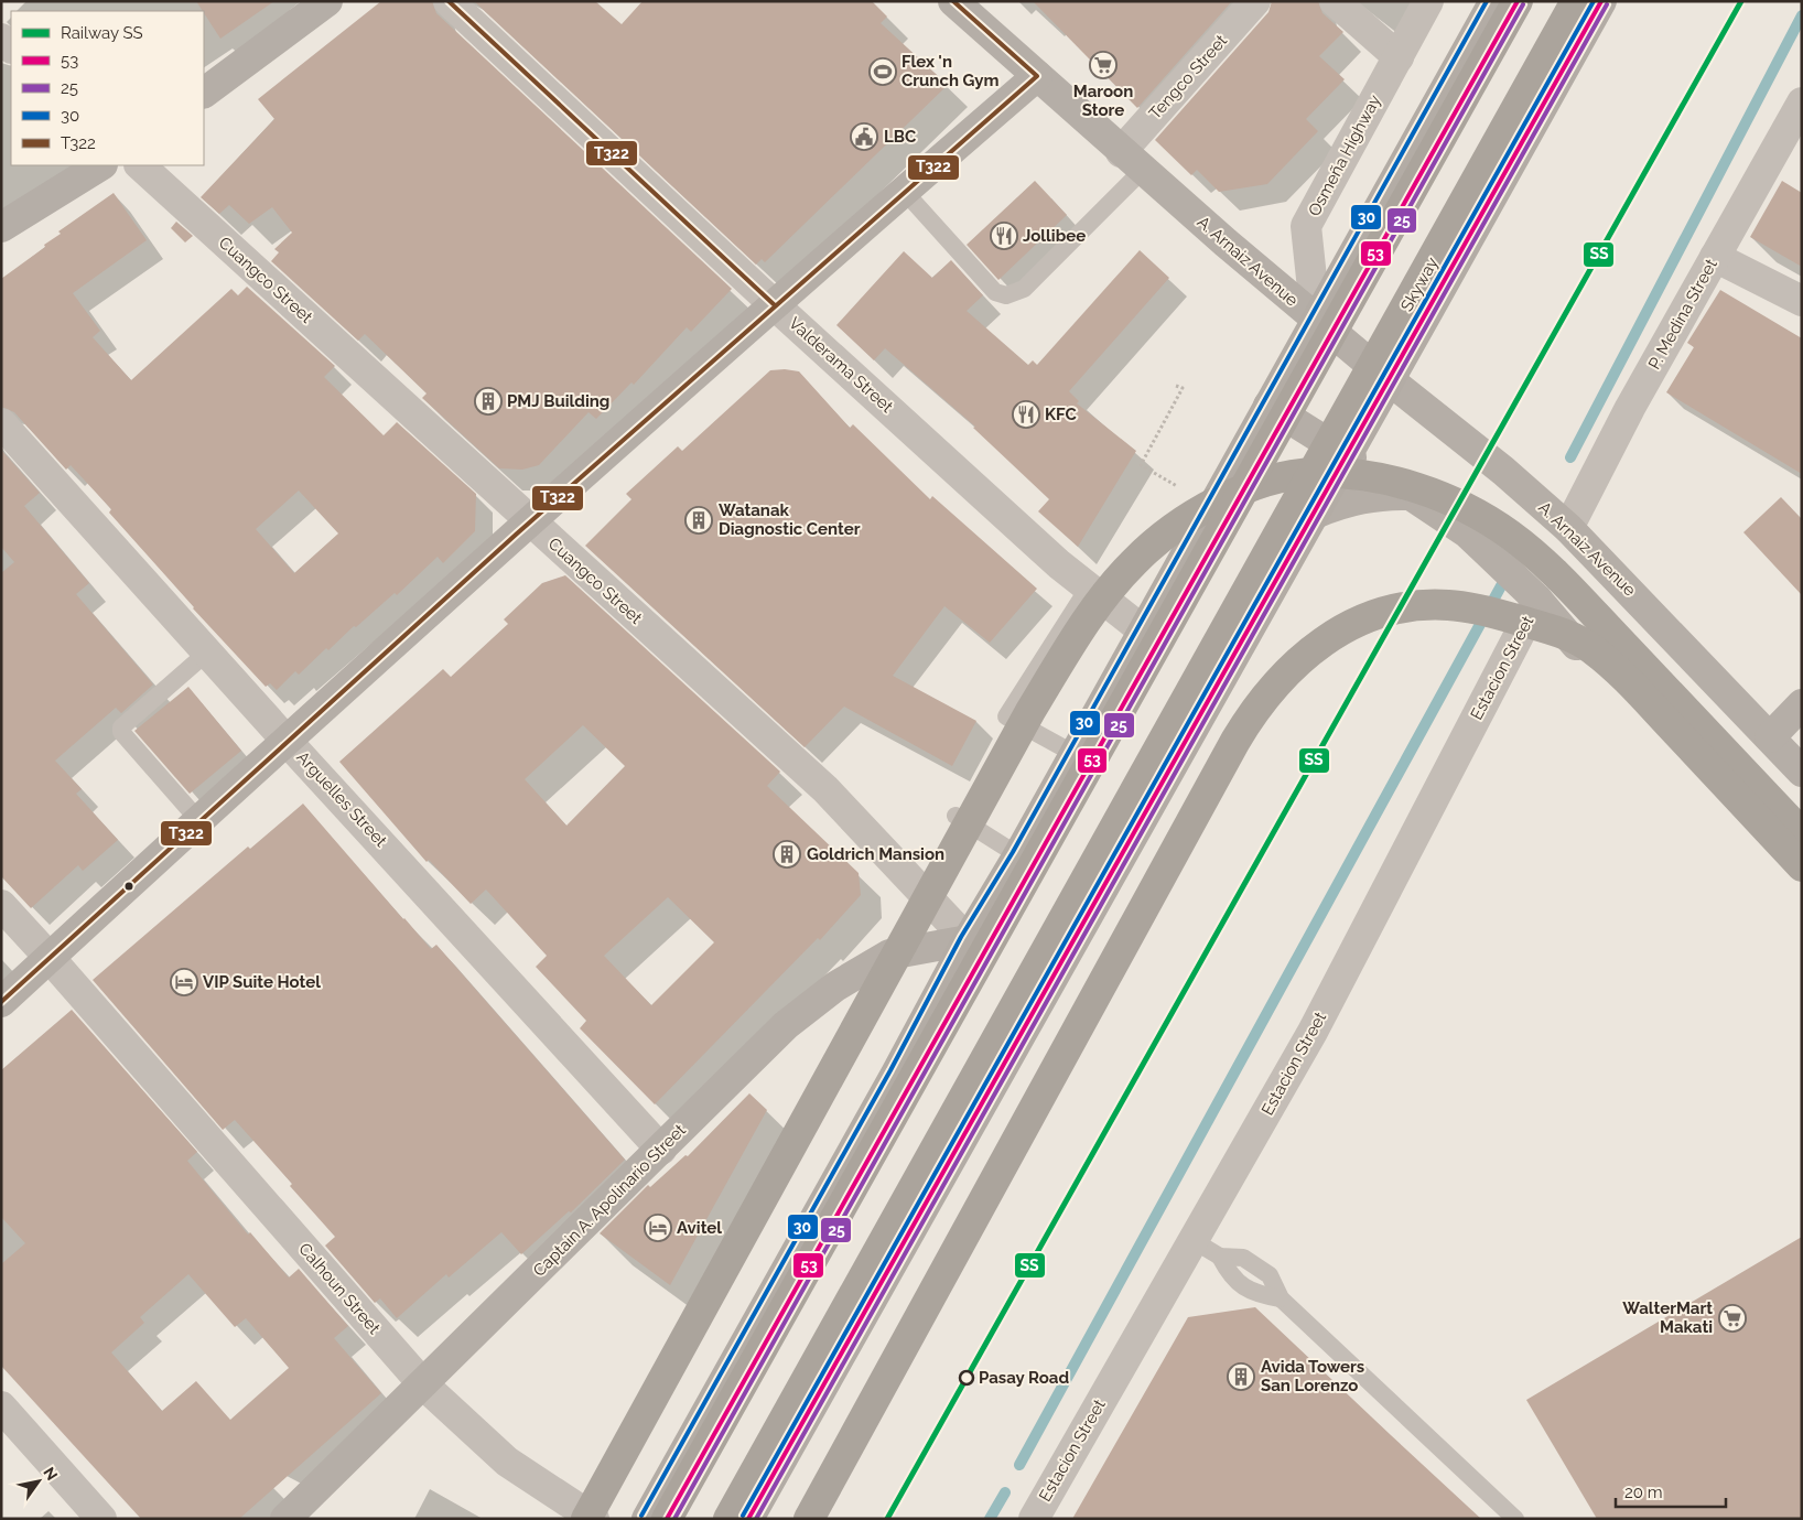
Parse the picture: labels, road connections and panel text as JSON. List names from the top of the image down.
{
  "streets": {
    "highway": ["Skyway"],
    "main road": ["A. Arnaiz Avenue", "Captain A. Apolinario Street"],
    "street": [
      "Tengco Street",
      "Osmeña Highway",
      "Cuangco Street",
      "P. Medina Street",
      "Valderama Street",
      "Estacion Street",
      "Arguelles Street",
      "Calhoun Street"
    ]
  },
  "crossings": [
    ["Tengco Street", "A. Arnaiz Avenue"],
    ["Osmeña Highway", "A. Arnaiz Avenue"],
    ["A. Arnaiz Avenue", "P. Medina Street"],
    ["Cuangco Street", "Captain A. Apolinario Street"],
    ["Arguelles Street", "Captain A. Apolinario Street"],
    ["Captain A. Apolinario Street", "Calhoun Street"]
  ],
  "places": {
    "supermarket": ["Maroon Store", "WalterMart Makati"],
    "sports": ["Flex 'n Crunch Gym"],
    "public building": ["LBC"],
    "restaurant": ["Jollibee", "KFC"],
    "building": [
      "PMJ Building",
      "Watanak Diagnostic Center",
      "Goldrich Mansion",
      "Avida Towers San Lorenzo"
    ],
    "hotel": ["VIP Suite Hotel", "Avitel"],
    "other": ["Pasay Road"]
  },
  "lines": [
    "rail line SS",
    "transit line 53",
    "transit line 30",
    "transit line T322",
    "transit line 25"
  ],
  "legend": [
    "Railway SS",
    "53",
    "25",
    "30",
    "T322"
  ],
  "scale_bar": "20 m",
  "north": "top right"
}
